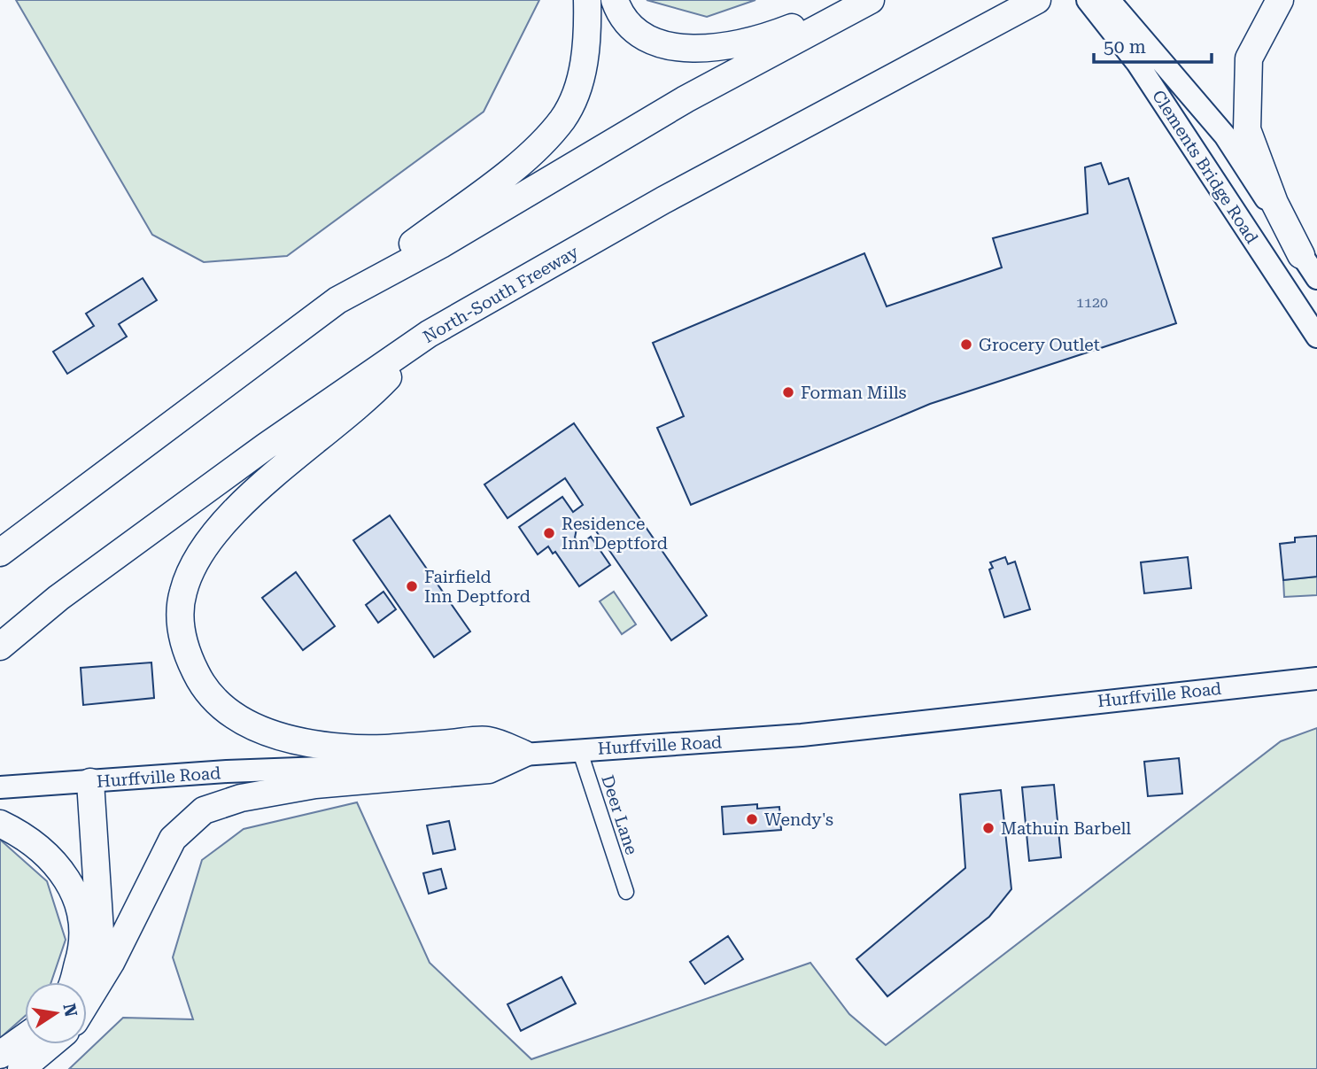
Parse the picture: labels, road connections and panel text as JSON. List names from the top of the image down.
{
  "streets": {
    "highway": ["North-South Freeway"],
    "main road": ["Clements Bridge Road", "Hurffville Road"],
    "street": ["Deer Lane"]
  },
  "crossings": [
    ["Hurffville Road", "Deer Lane"]
  ],
  "places": [
    "Grocery Outlet",
    "Forman Mills",
    "Residence Inn Deptford",
    "Fairfield Inn Deptford",
    "Wendy's",
    "Mathuin Barbell"
  ],
  "house_numbers": ["1120"],
  "scale_bar": "50 m",
  "north": "right"
}
